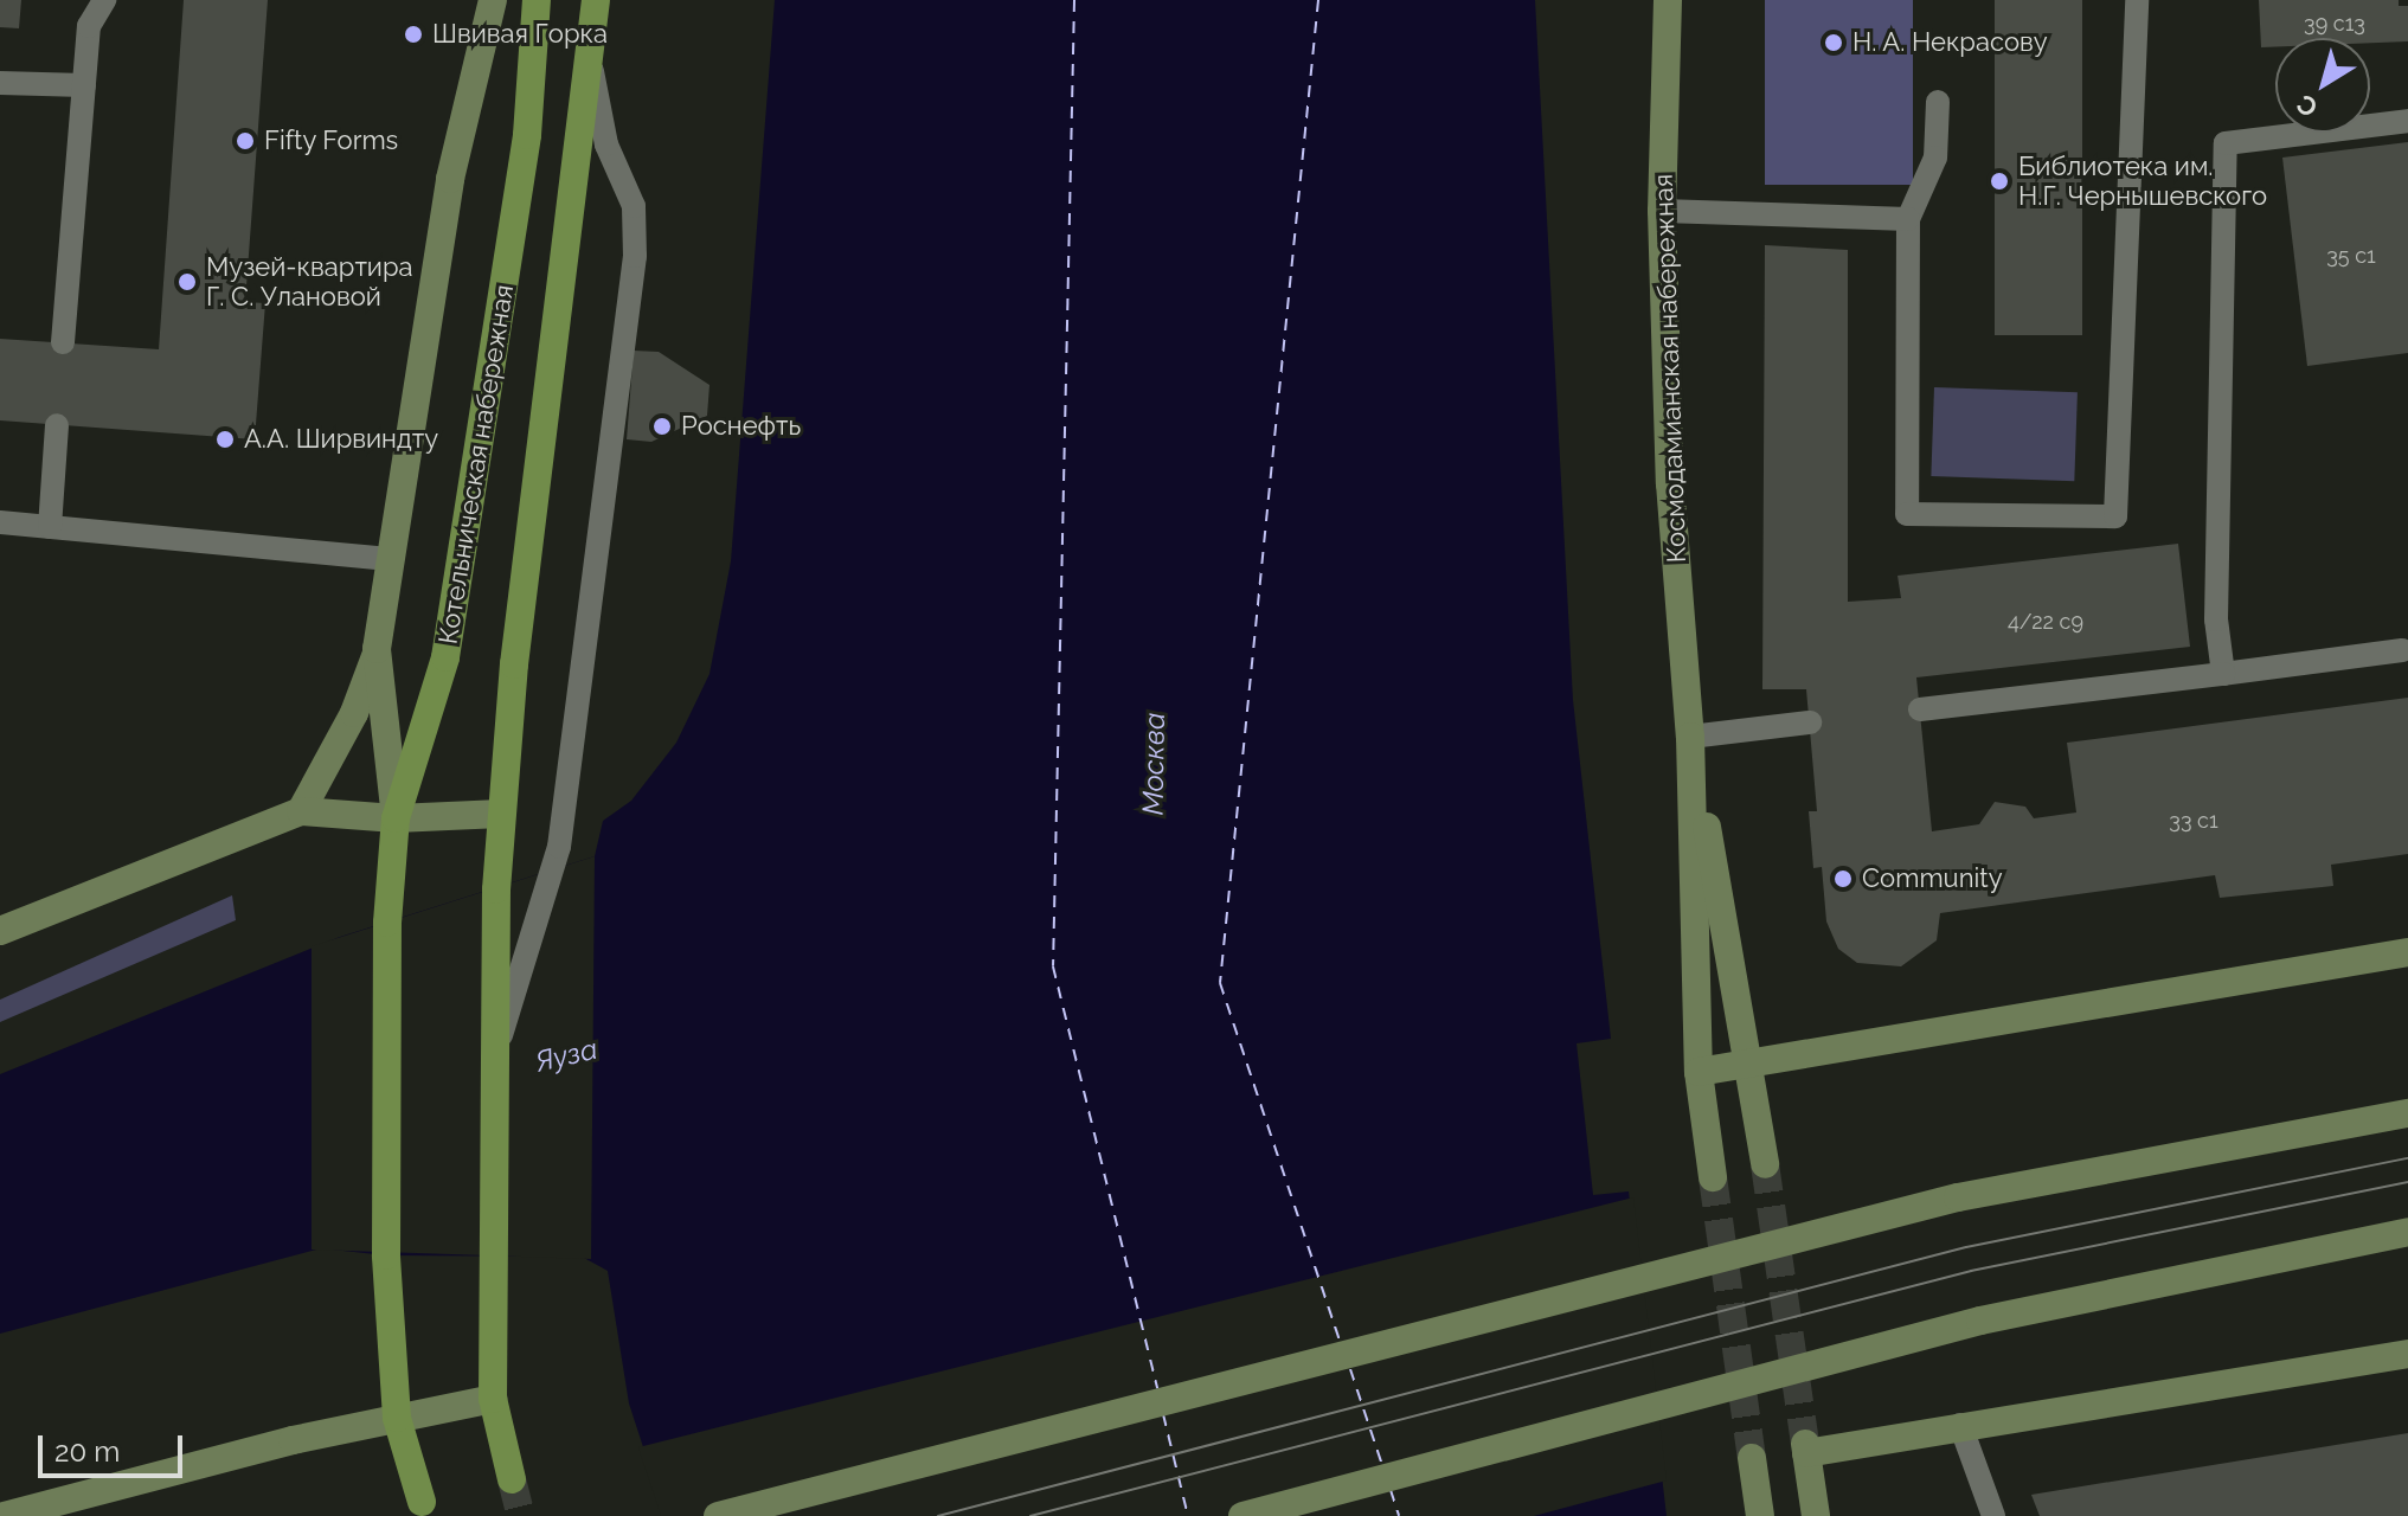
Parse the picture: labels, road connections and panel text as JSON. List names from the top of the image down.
{
  "streets": {
    "main road": ["Космодамианская набережная", "Котельническая набережная"]
  },
  "water": ["Москва", "Яуза"],
  "places": [
    "Швивая Горка",
    "Н. А. Некрасову",
    "Fifty Forms",
    "Библиотека им. Н.Г. Чернышевского",
    "Музей-квартира Г. С. Улановой",
    "Роснефть",
    "А.А. Ширвиндту",
    "Community"
  ],
  "house_numbers": [
    "39 с13",
    "35 с1",
    "4/22 с9",
    "33 с1"
  ],
  "scale_bar": "20 m",
  "north": "bottom left"
}
